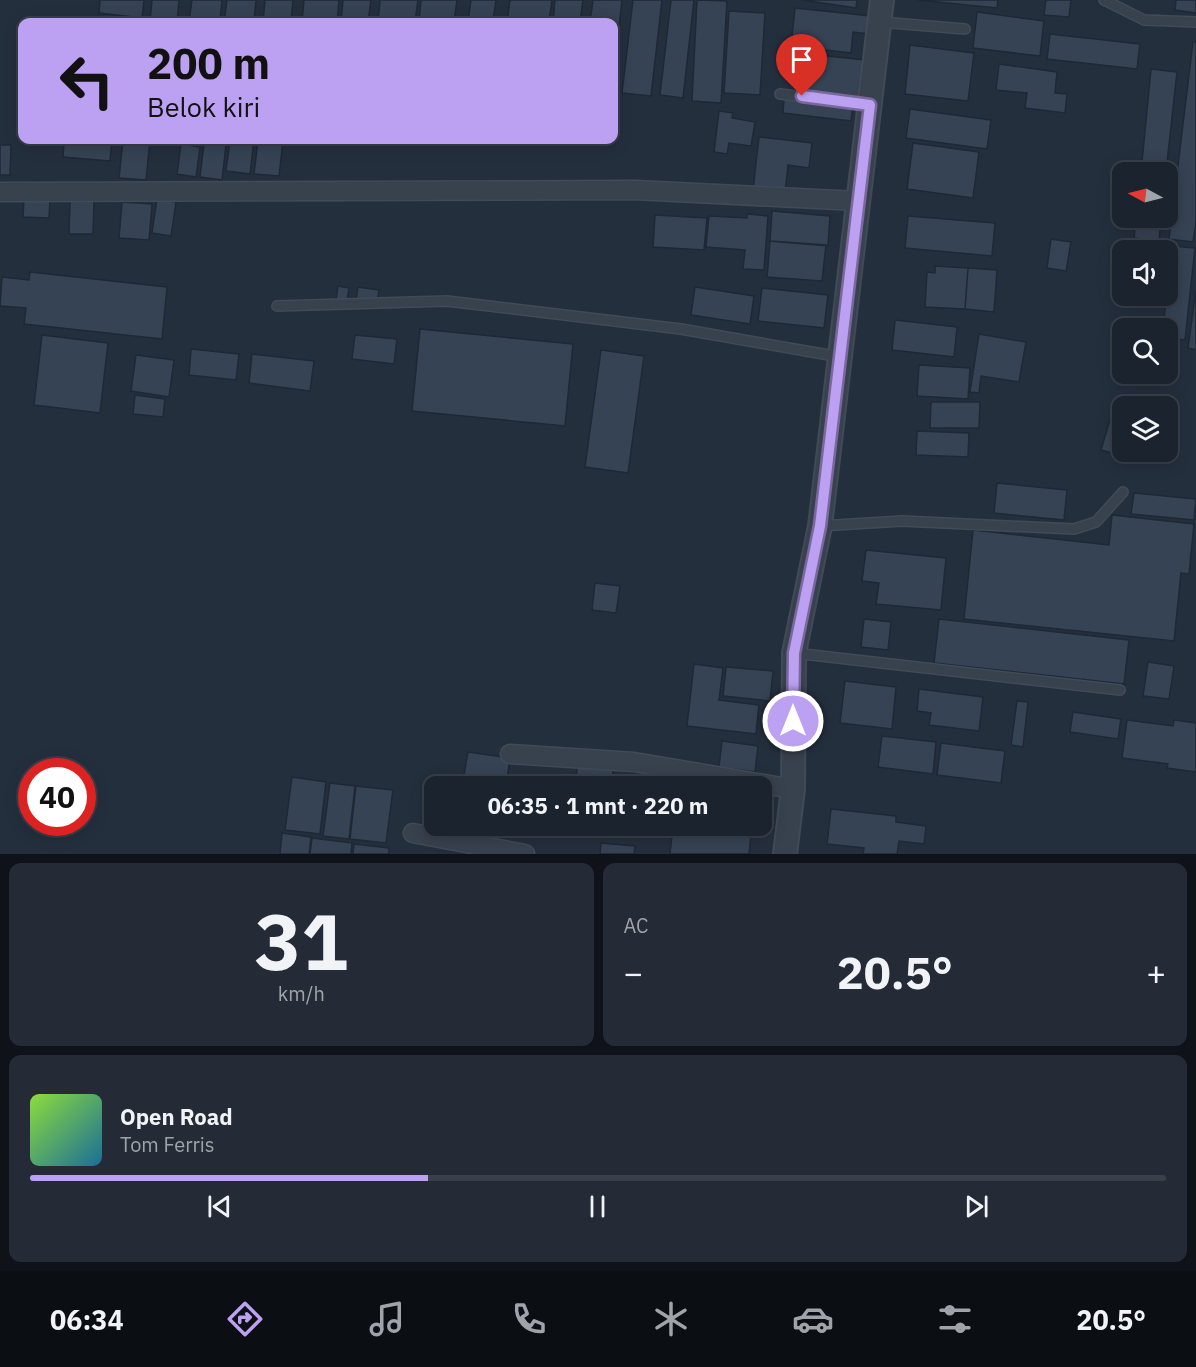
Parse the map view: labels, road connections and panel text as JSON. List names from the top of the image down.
{
  "north": "left",
  "page": {
    "turn": ["200 m", "Belok kiri"],
    "limit": "40",
    "trip": "06:35 · 1 mnt · 220 m",
    "tile": [
      ["31", "km/h"],
      "AC"
    ],
    "heat": ["−", "20.5°", "+"],
    "song": ["Open Road", "Tom Ferris"],
    "tabs": ["06:34", "20.5°"]
  }
}
